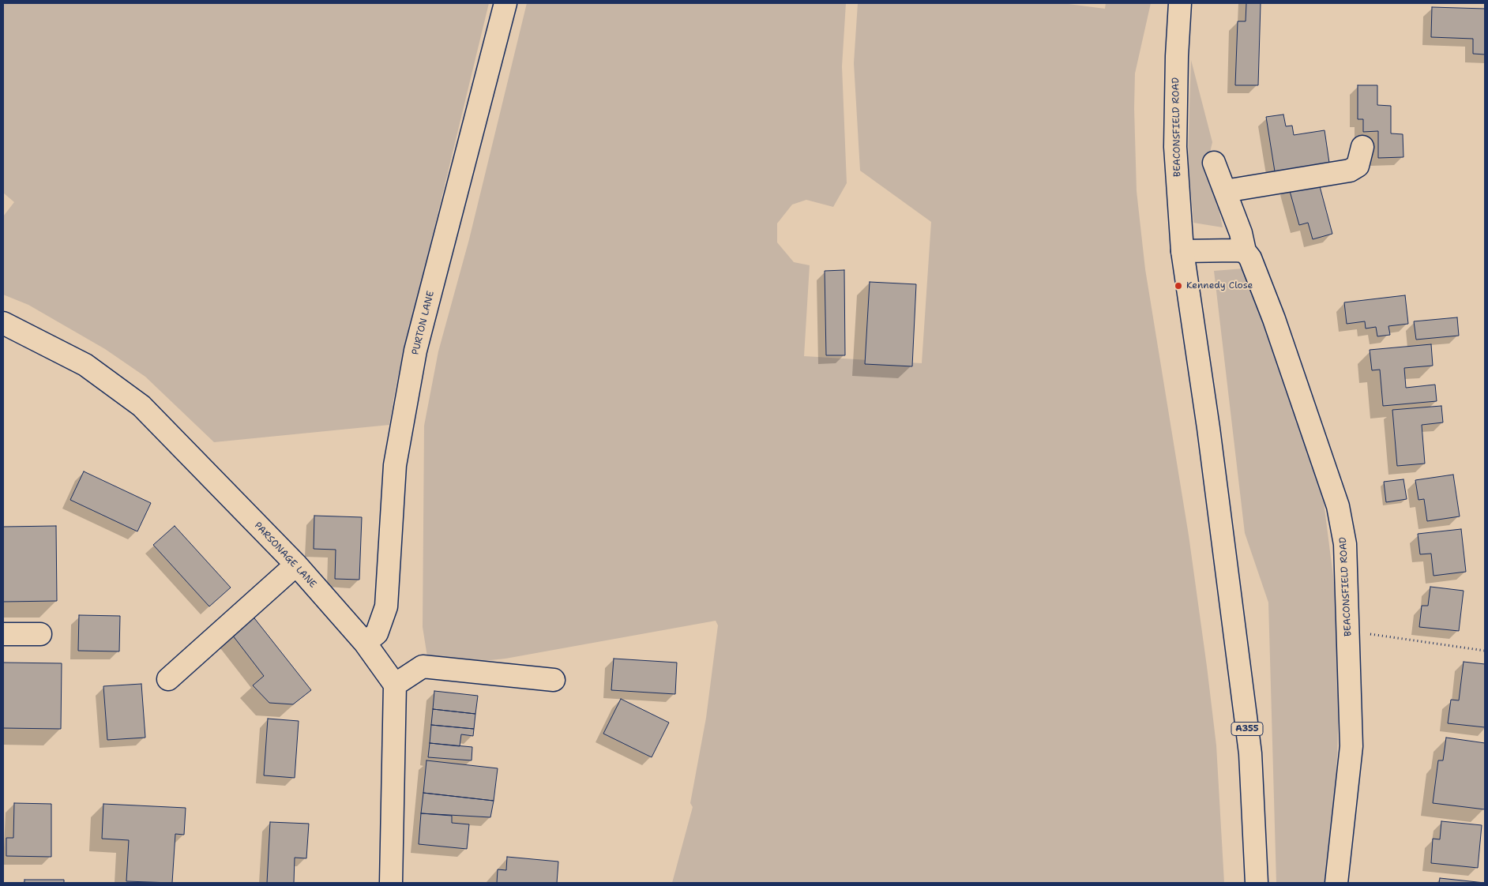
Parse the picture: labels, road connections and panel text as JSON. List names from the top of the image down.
{
  "streets": {
    "street": [
      "BEACONSFIELD ROAD",
      "PURTON LANE",
      "PARSONAGE LANE",
      "A355"
    ]
  },
  "crossings": [
    ["PURTON LANE", "PARSONAGE LANE"]
  ],
  "places": ["Kennedy Close"]
}
